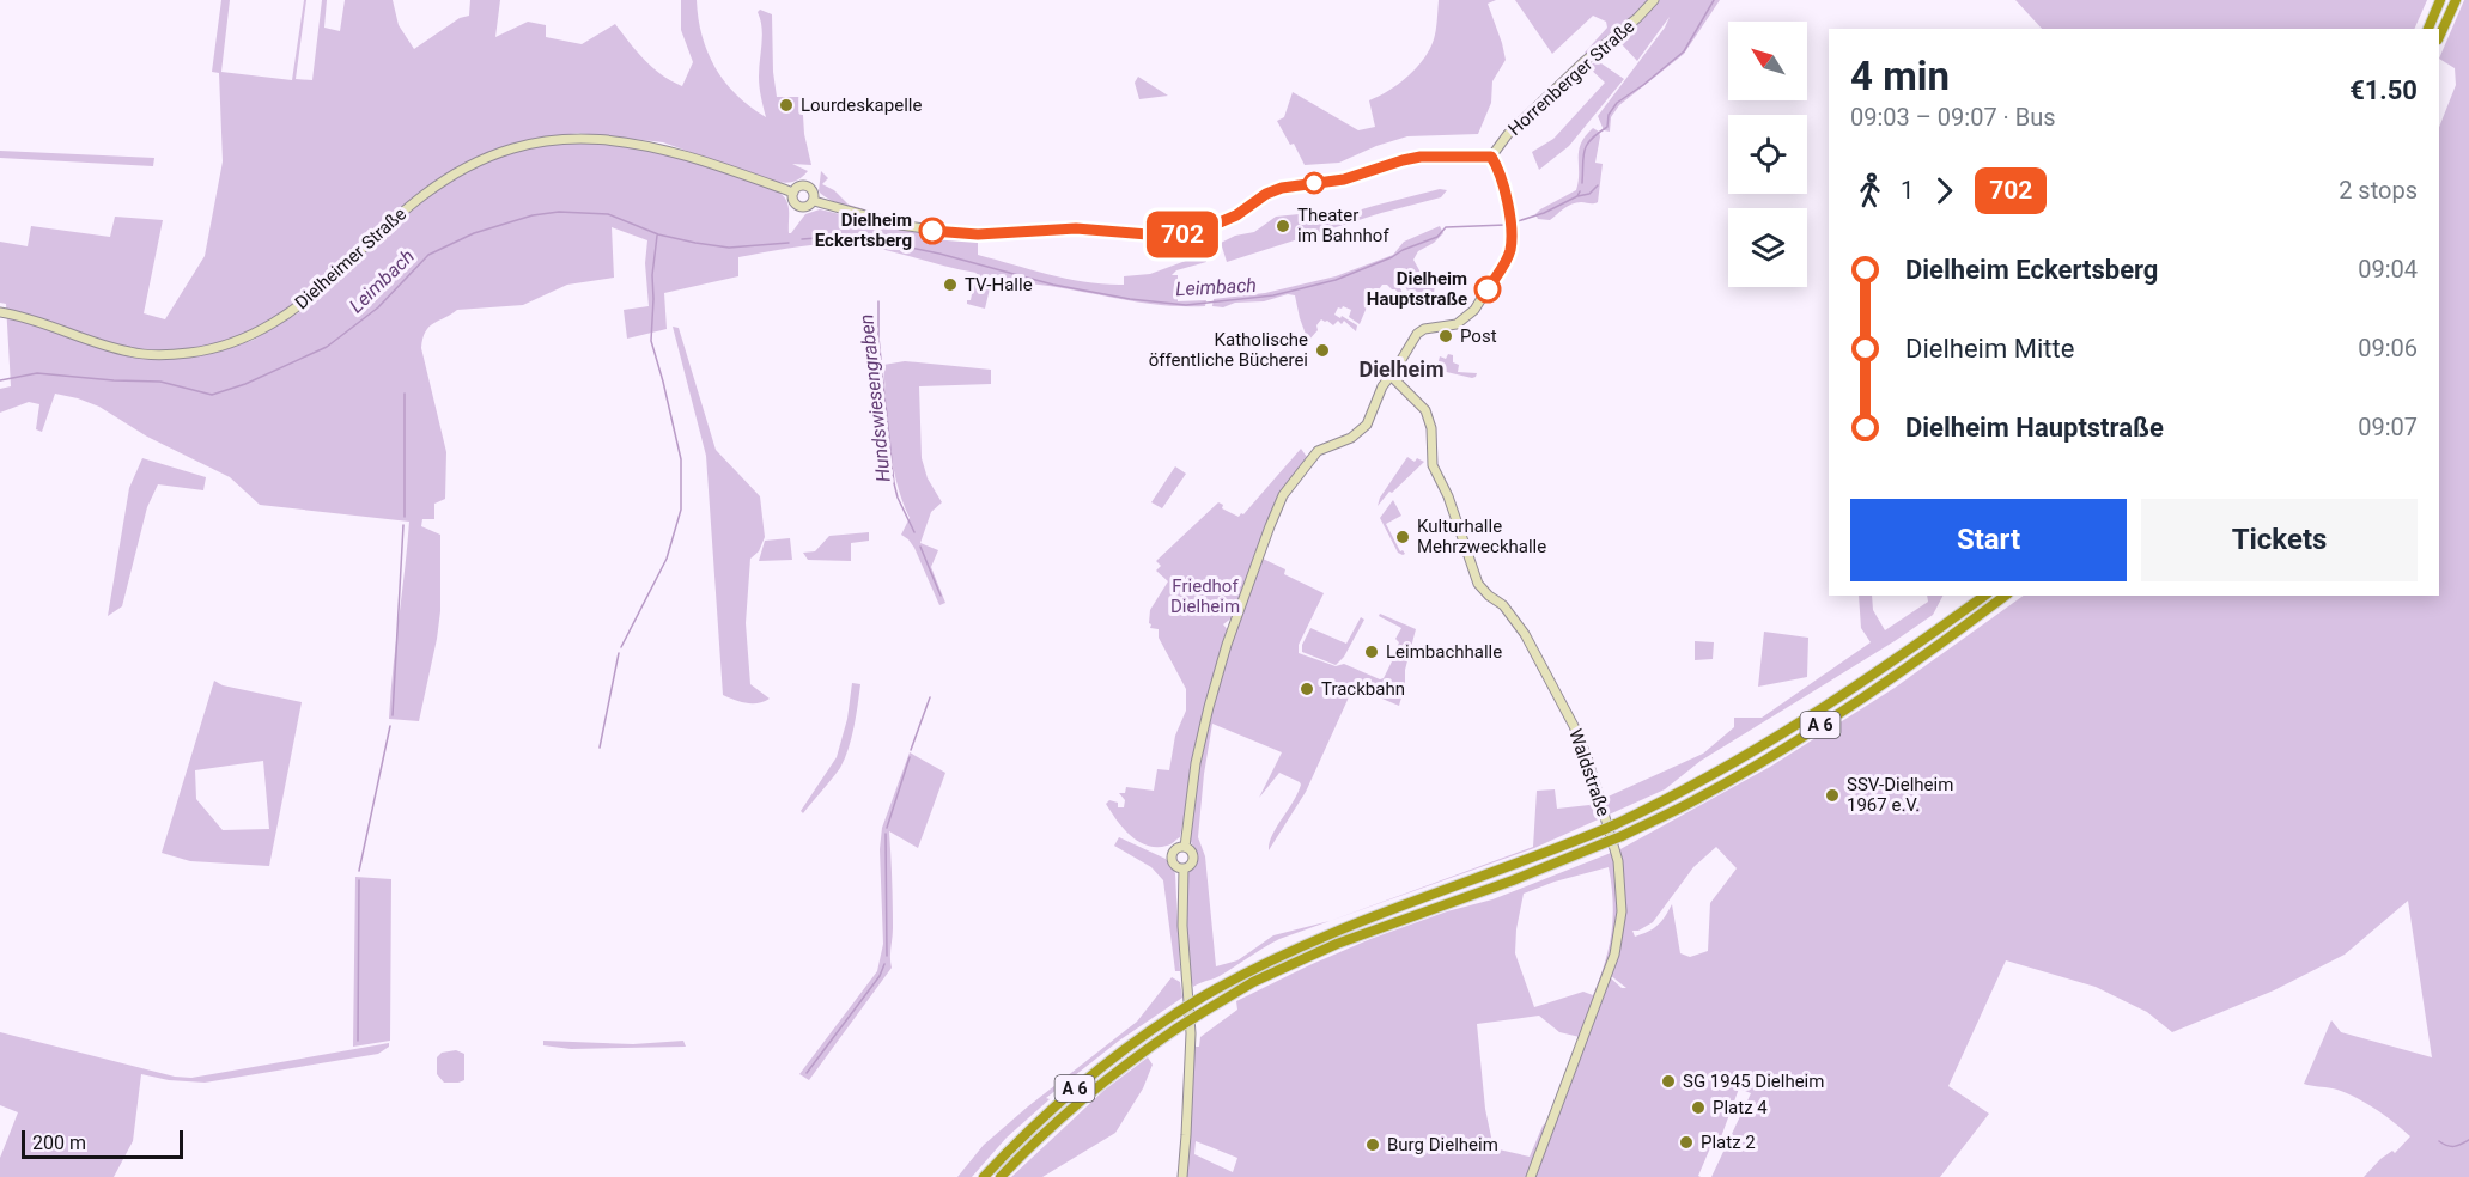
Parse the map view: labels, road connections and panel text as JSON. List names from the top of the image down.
{
  "streets": {
    "highway": ["A 6"],
    "street": ["Horrenberger Straße", "Dielheimer Straße", "Waldstraße"]
  },
  "districts": ["Dielheim"],
  "water": ["Leimbach", "Hundswiesengraben"],
  "parks": ["Friedhof Dielheim"],
  "places": [
    "Lourdeskapelle",
    "Theater im Bahnhof",
    "Dielheim Eckertsberg",
    "TV-Halle",
    "Dielheim Hauptstraße",
    "Post",
    "Katholische öffentliche Bücherei",
    "Kulturhalle Mehrzweckhalle",
    "Leimbachhalle",
    "Trackbahn",
    "SSV-Dielheim 1967 e.V.",
    "SG 1945 Dielheim",
    "Platz 4",
    "Platz 2",
    "Burg Dielheim"
  ],
  "lines": ["bus line 702"],
  "scale_bar": "200 m",
  "north": "top left",
  "page": {
    "on_map": "702",
    "heading": ["4 min", "09:03 – 09:07 · Bus", "€1.50"],
    "legs": ["1", "702", "2 stops"],
    "list": [
      {
        "name": "Dielheim Eckertsberg",
        "value": "09:04"
      },
      {
        "name": "Dielheim Mitte",
        "value": "09:06"
      },
      {
        "name": "Dielheim Hauptstraße",
        "value": "09:07"
      }
    ],
    "buttons": ["Start", "Tickets"],
    "scale": "200 m"
  }
}
